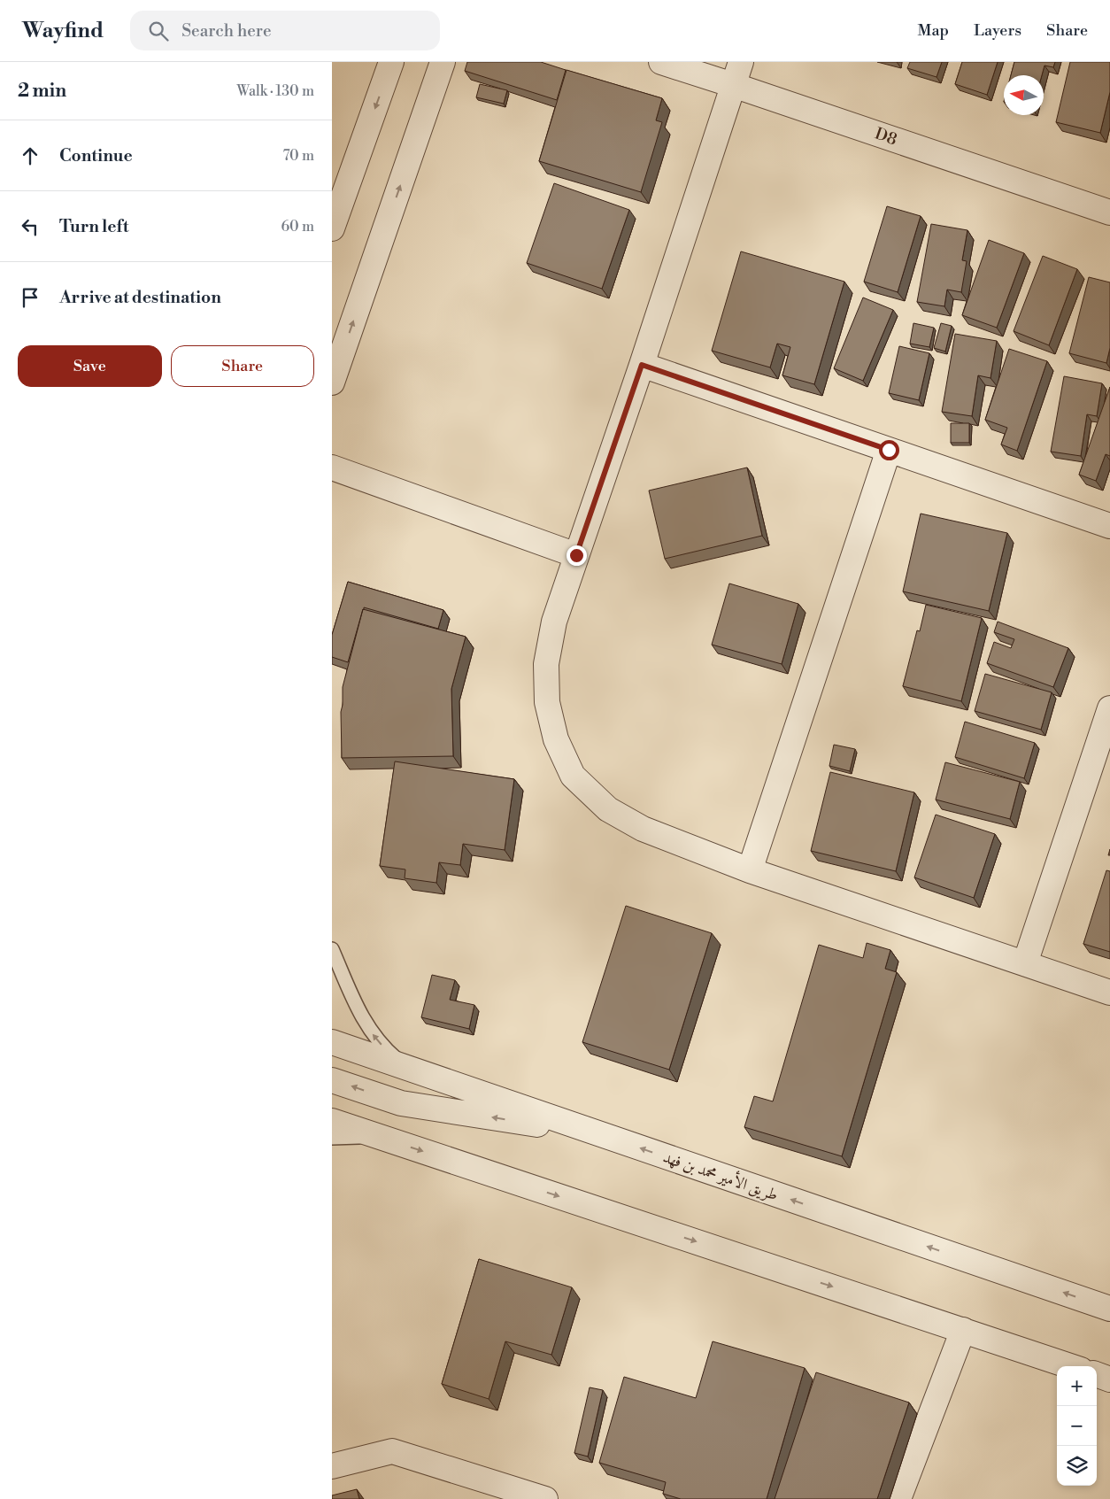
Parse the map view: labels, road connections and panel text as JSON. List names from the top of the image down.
{
  "streets": {
    "street": ["D8", "طريق الأمير محمد بن فهد"]
  },
  "north": "left",
  "page": {
    "header": "Wayfind",
    "search": "Search here",
    "nav": ["Map", "Layers", "Share"],
    "heading": ["2 min", "Walk · 130 m"],
    "list": [
      ["Continue", "70 m"],
      ["Turn left", "60 m"],
      "Arrive at destination"
    ],
    "buttons": ["Save", "Share"],
    "map_buttons": ["+", "−"]
  }
}
